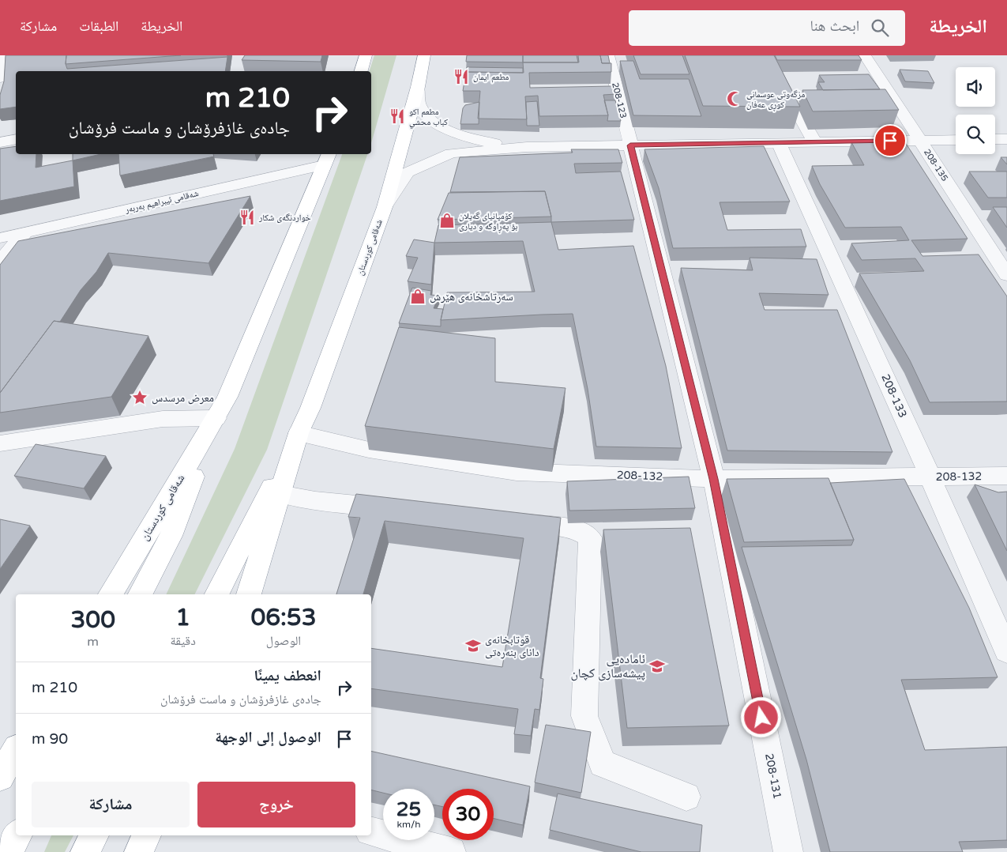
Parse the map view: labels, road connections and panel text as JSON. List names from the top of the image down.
{
  "streets": {
    "highway": ["شەقامی کوردستان"],
    "street": [
      "208-123",
      "208-135",
      "شەقامی ئیبراهیم بەربەر",
      "208-133",
      "208-132",
      "208-131"
    ]
  },
  "crossings": [
    ["208-123", "208-131"],
    ["شەقامی ئیبراهیم بەربەر", "شەقامی کوردستان"],
    ["شەقامی کوردستان", "208-132"],
    ["208-133", "208-132"],
    ["208-132", "208-131"]
  ],
  "places": {
    "restaurant": ["مطعم ايمان", "مطعم اكو كباب محشي", "خواردنگەی شکار"],
    "mosque": ["مزگەوتی عوسمانی کوڕی عەفان"],
    "shop": ["کۆمپانیای گەیلان بۆ پەڕاوگە و دیاری", "سەرتاشخانەی هێرش"],
    "place": ["معرض مرسدس"],
    "school or university": ["قوتابخانەی دانای بنەرەتی", "ئامادەیی پیشەسازی کچان"]
  },
  "page": {
    "header": "الخريطة",
    "search": "ابحث هنا",
    "nav": ["الخريطة", "الطبقات", "مشاركة"],
    "turn": ["210 m", "جاده‌ی غازفرۆشان و ماست فرۆشان"],
    "eta": [
      "06:53",
      "الوصول",
      "1",
      "دقيقة",
      "300",
      "m"
    ],
    "list": [
      {
        "name": "انعطف يمينًا",
        "note": "جاده‌ی غازفرۆشان و ماست فرۆشان",
        "value": "210 m"
      },
      {
        "name": "الوصول إلى الوجهة",
        "value": "90 m"
      }
    ],
    "buttons": ["خروج", "مشاركة"],
    "speed": "25 km/h",
    "limit": "30"
  }
}
